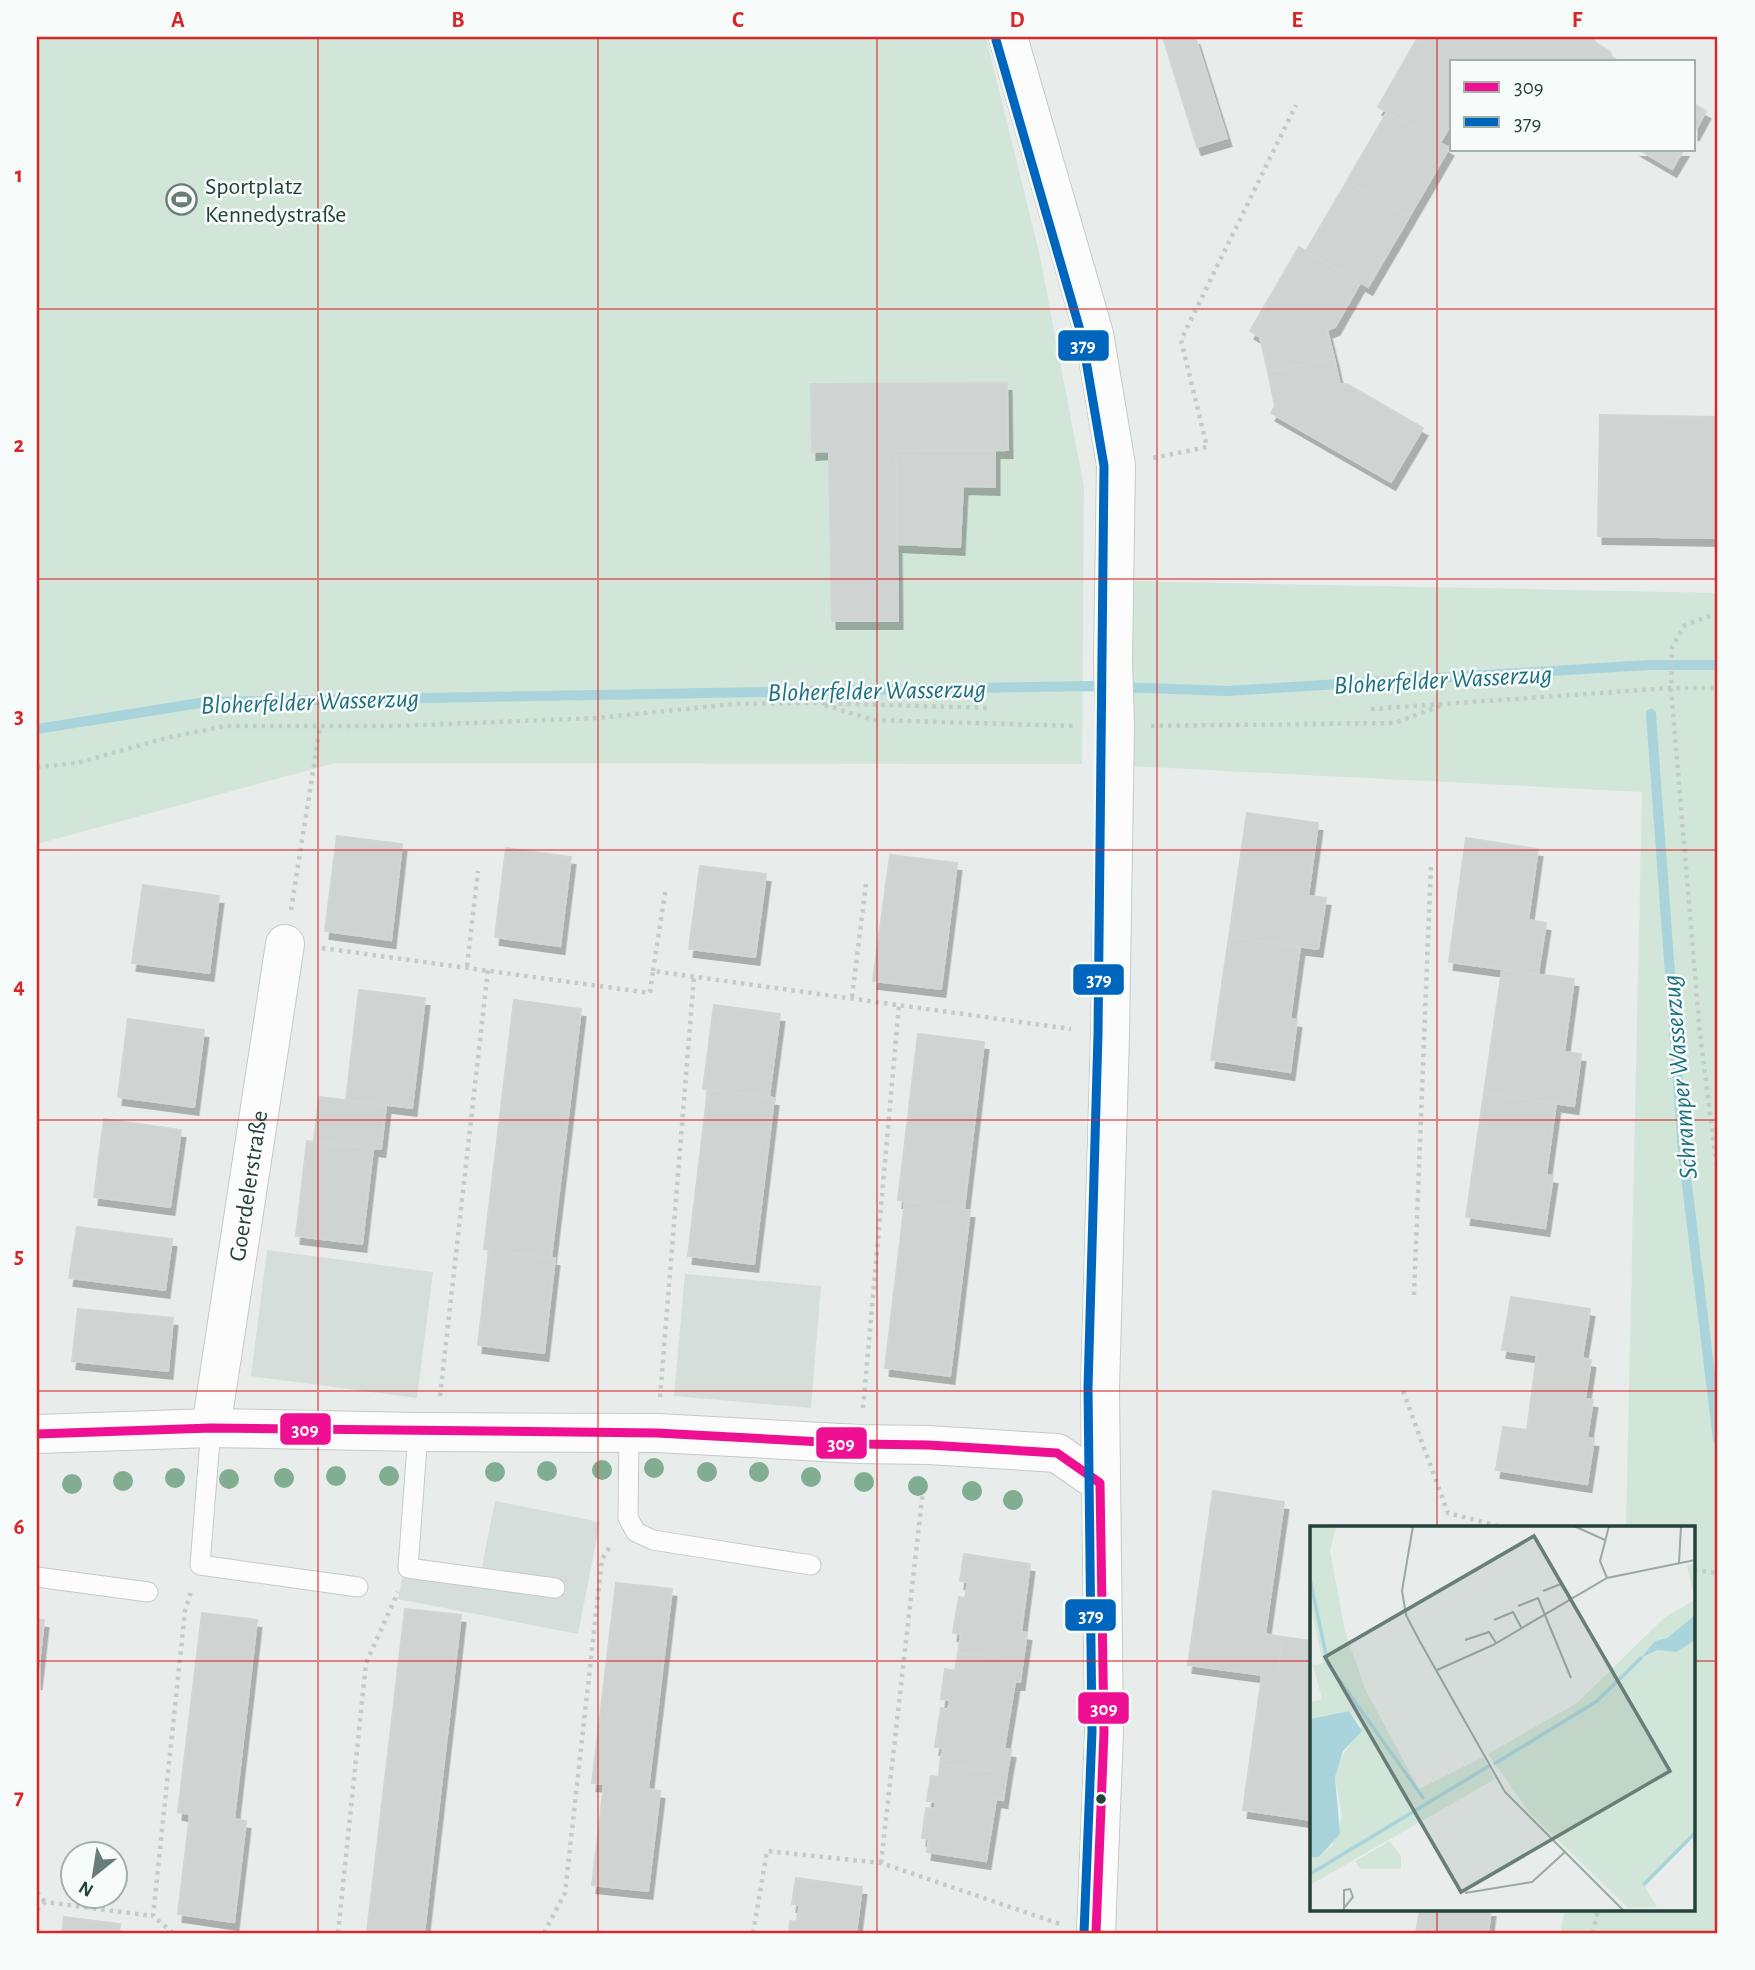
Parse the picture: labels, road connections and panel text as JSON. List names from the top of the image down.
{
  "streets": {
    "street": ["Goerdelerstraße"]
  },
  "water": ["Bloherfelder Wasserzug", "Schramper Wasserzug"],
  "places": {
    "sports": ["Sportplatz Kennedystraße"]
  },
  "lines": ["transit line 379", "transit line 309"],
  "legend": ["309", "379"],
  "north": "bottom left",
  "grid": {
    "columns": [
      "A",
      "B",
      "C",
      "D",
      "E",
      "F"
    ],
    "rows": [
      "1",
      "2",
      "3",
      "4",
      "5",
      "6",
      "7"
    ]
  }
}
